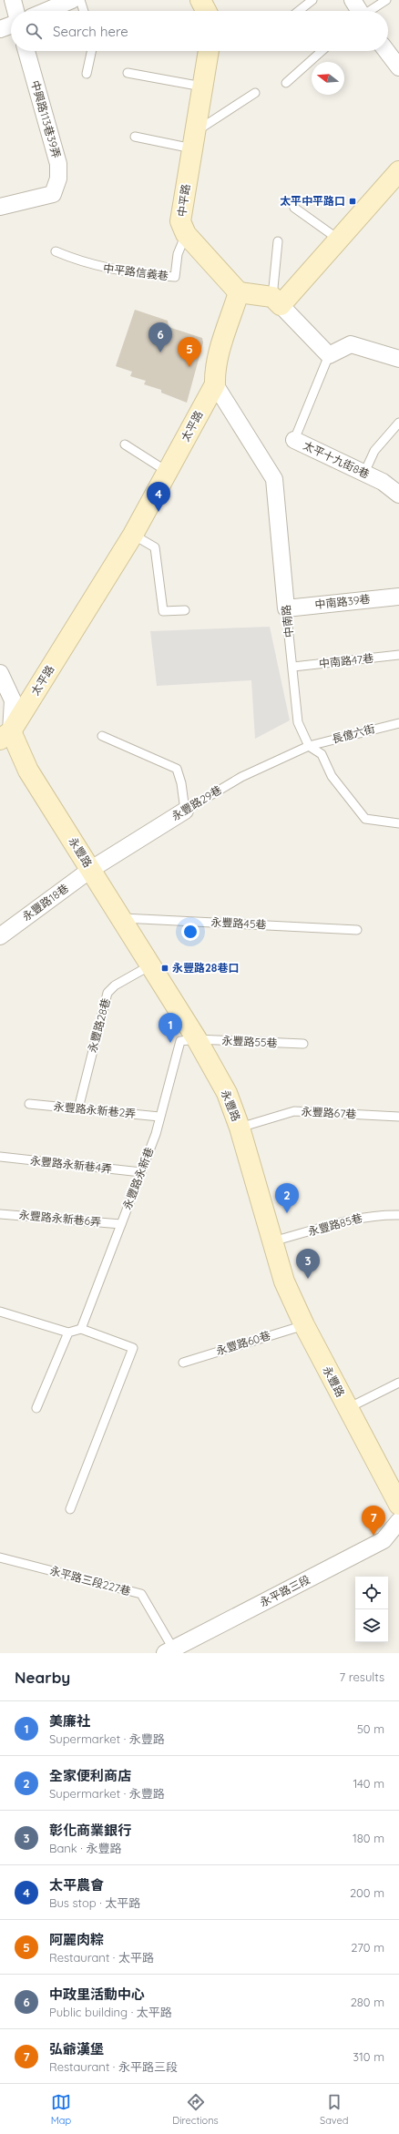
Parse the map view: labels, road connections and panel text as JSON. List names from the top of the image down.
{
  "streets": {
    "street": [
      "中興路113巷39弄",
      "中平路",
      "太平路",
      "太平十九街8巷",
      "中南路39巷",
      "中南路",
      "永豐路29巷",
      "永豐路",
      "永豐路18巷",
      "永平路三段"
    ],
    "lane": [
      "中平路信義巷",
      "中南路47巷",
      "長億六街",
      "永豐路45巷",
      "永豐路28巷",
      "永豐路55巷",
      "永豐路永新巷2弄",
      "永豐路67巷",
      "永豐路永新巷4弄",
      "永豐路永新巷",
      "永豐路永新巷6弄",
      "永豐路85巷",
      "永豐路60巷",
      "永平路三段227巷"
    ]
  },
  "crossings": [
    ["中平路", "中平路信義巷"],
    ["中平路", "太平路"],
    ["太平路", "中南路"],
    ["太平路", "永豐路"],
    ["中南路39巷", "中南路"],
    ["中南路", "中南路47巷"],
    ["中南路", "長億六街"],
    ["中南路", "永豐路29巷"],
    ["長億六街", "永豐路29巷"],
    ["永豐路29巷", "永豐路"],
    ["永豐路29巷", "永豐路18巷"],
    ["永豐路", "永豐路18巷"],
    ["永豐路", "永豐路45巷"],
    ["永豐路", "永豐路28巷"],
    ["永豐路", "永豐路55巷"],
    ["永豐路", "永豐路67巷"],
    ["永豐路", "永豐路永新巷"],
    ["永豐路", "永豐路85巷"],
    ["永豐路", "永豐路60巷"],
    ["永豐路28巷", "永豐路永新巷2弄"],
    ["永豐路55巷", "永豐路永新巷"],
    ["永豐路永新巷2弄", "永豐路永新巷"],
    ["永豐路永新巷4弄", "永豐路永新巷"],
    ["永豐路永新巷", "永豐路永新巷6弄"],
    ["永平路三段227巷", "永平路三段"]
  ],
  "places": {
    "transit": ["太平中平路口", "永豐路28巷口"]
  },
  "north": "left",
  "page": {
    "search": "Search here",
    "pins": [
      "6",
      "5",
      "4",
      "1",
      "2",
      "3",
      "7"
    ],
    "heading": ["Nearby", "7 results"],
    "list": [
      {
        "mark": "1",
        "name": "美廉社",
        "note": "Supermarket · 永豐路",
        "value": "50 m"
      },
      {
        "mark": "2",
        "name": "全家便利商店",
        "note": "Supermarket · 永豐路",
        "value": "140 m"
      },
      {
        "mark": "3",
        "name": "彰化商業銀行",
        "note": "Bank · 永豐路",
        "value": "180 m"
      },
      {
        "mark": "4",
        "name": "太平農會",
        "note": "Bus stop · 太平路",
        "value": "200 m"
      },
      {
        "mark": "5",
        "name": "阿麗肉粽",
        "note": "Restaurant · 太平路",
        "value": "270 m"
      },
      {
        "mark": "6",
        "name": "中政里活動中心",
        "note": "Public building · 太平路",
        "value": "280 m"
      },
      {
        "mark": "7",
        "name": "弘爺漢堡",
        "note": "Restaurant · 永平路三段",
        "value": "310 m"
      }
    ],
    "nav": ["Map", "Directions", "Saved"]
  }
}
